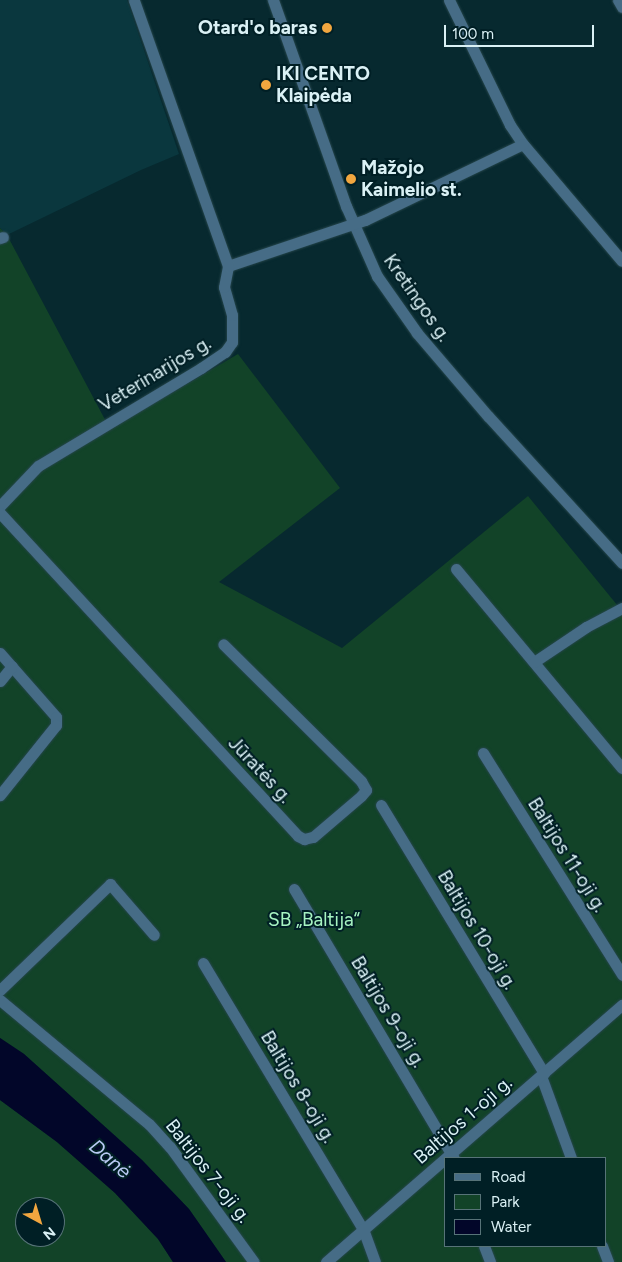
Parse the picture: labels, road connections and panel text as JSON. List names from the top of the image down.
{
  "streets": {
    "street": [
      "Kretingos g.",
      "Veterinarijos g.",
      "Jūratės g.",
      "Baltijos 11-oji g.",
      "Baltijos 10-oji g.",
      "Baltijos 9-oji g.",
      "Baltijos 8-oji g.",
      "Baltijos 1-oji g.",
      "Baltijos 7-oji g."
    ]
  },
  "crossings": [
    ["Baltijos 10-oji g.", "Baltijos 1-oji g."],
    ["Baltijos 9-oji g.", "Baltijos 1-oji g."],
    ["Baltijos 8-oji g.", "Baltijos 1-oji g."]
  ],
  "water": ["Danė"],
  "parks": ["SB „Baltija“"],
  "places": ["Otard'o baras", "IKI CENTO Klaipėda", "Mažojo Kaimelio st."],
  "legend": ["Road", "Park", "Water"],
  "scale_bar": "100 m",
  "north": "bottom right"
}
